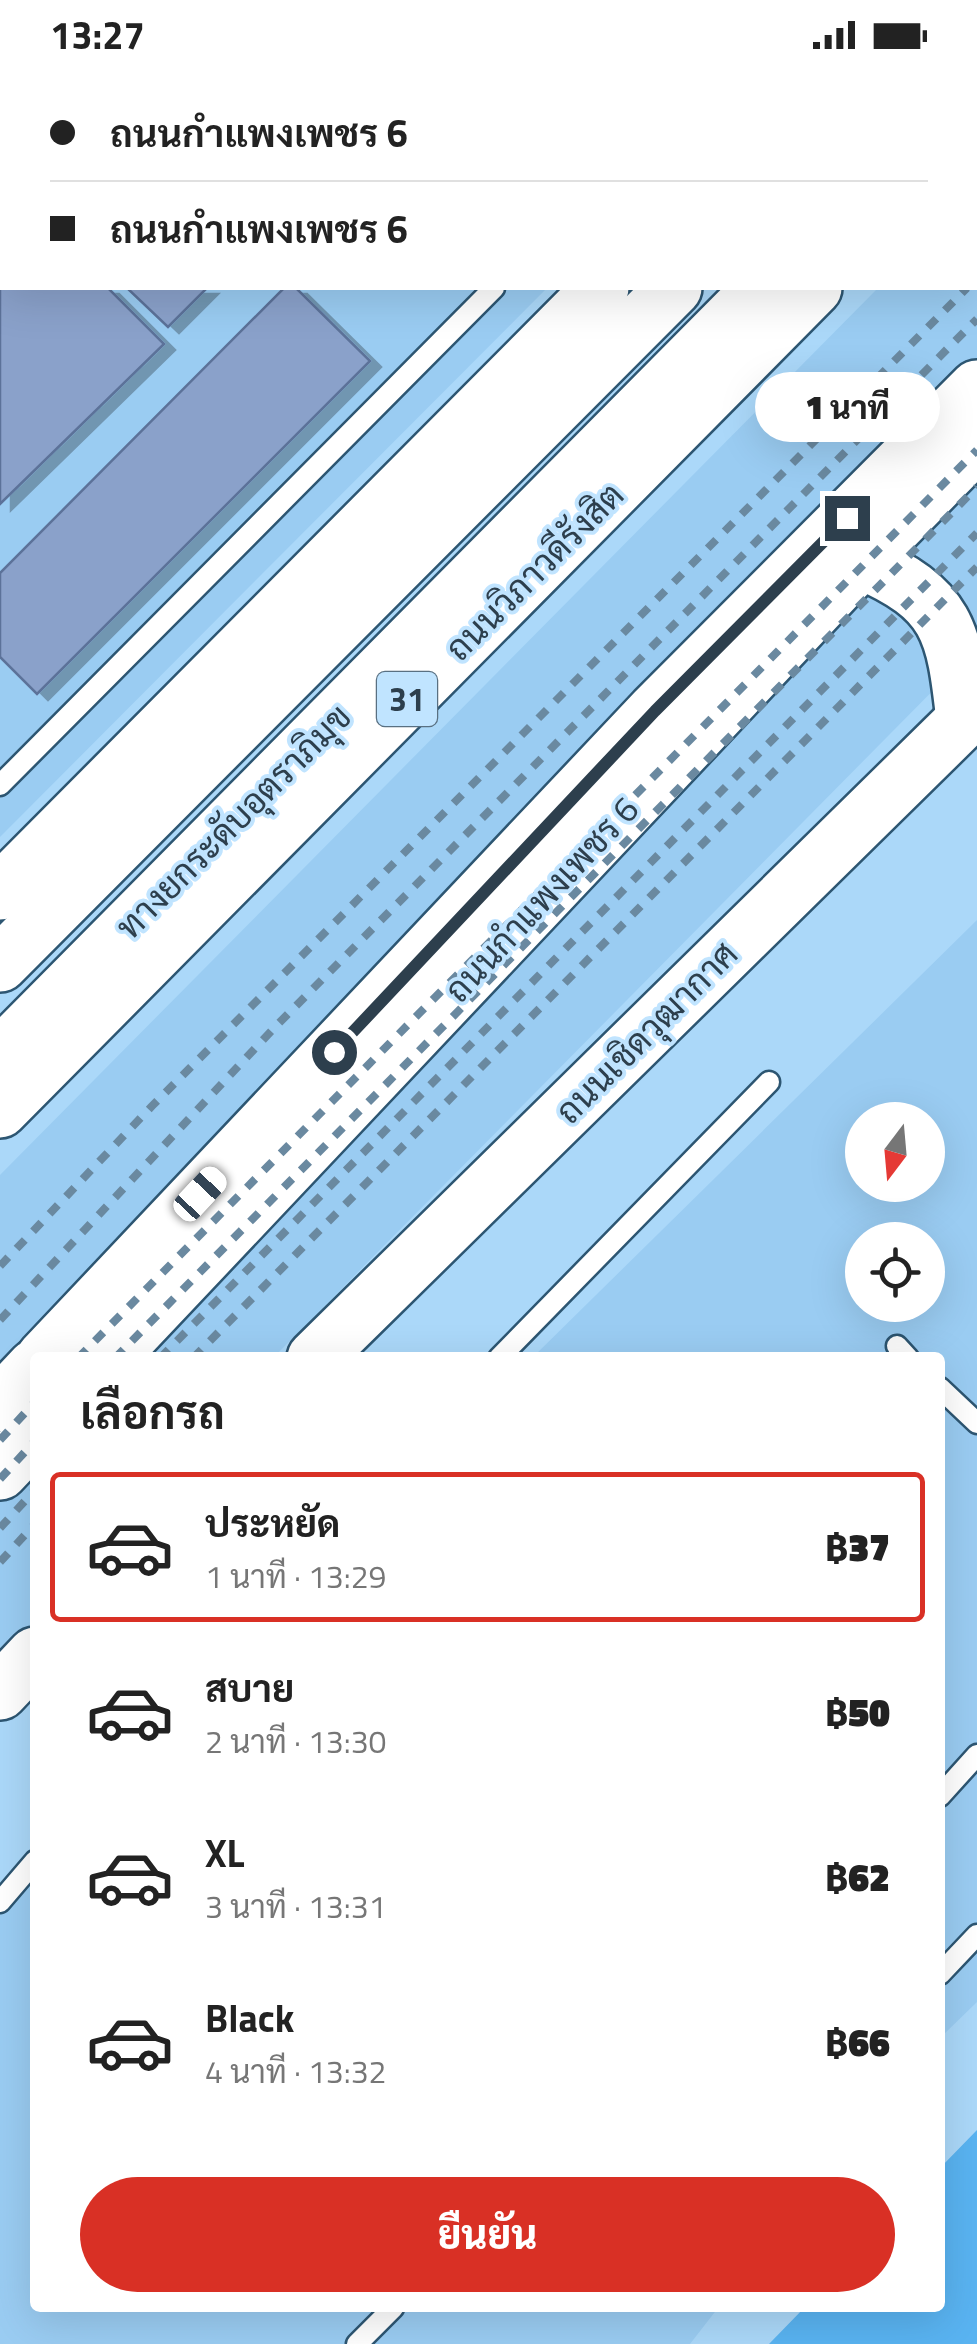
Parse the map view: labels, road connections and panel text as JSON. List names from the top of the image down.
{
  "streets": {
    "main road": [
      "ถนนวิภาวดีรังสิต",
      "31",
      "ทางยกระดับอุตราภิมุข",
      "ถนนกำแพงเพชร 6",
      "ถนนเชิดวุฒากาศ"
    ]
  },
  "north": "bottom",
  "page": {
    "status": "13:27",
    "banner": ["ถนนกำแพงเพชร 6", "ถนนกำแพงเพชร 6"],
    "bubble": "1 นาที",
    "heading": "เลือกรถ",
    "list": [
      {
        "name": "ประหยัด",
        "note": "1 นาที · 13:29",
        "value": "฿37"
      },
      {
        "name": "สบาย",
        "note": "2 นาที · 13:30",
        "value": "฿50"
      },
      {
        "name": "XL",
        "note": "3 นาที · 13:31",
        "value": "฿62"
      },
      {
        "name": "Black",
        "note": "4 นาที · 13:32",
        "value": "฿66"
      }
    ],
    "buttons": "ยืนยัน"
  }
}
